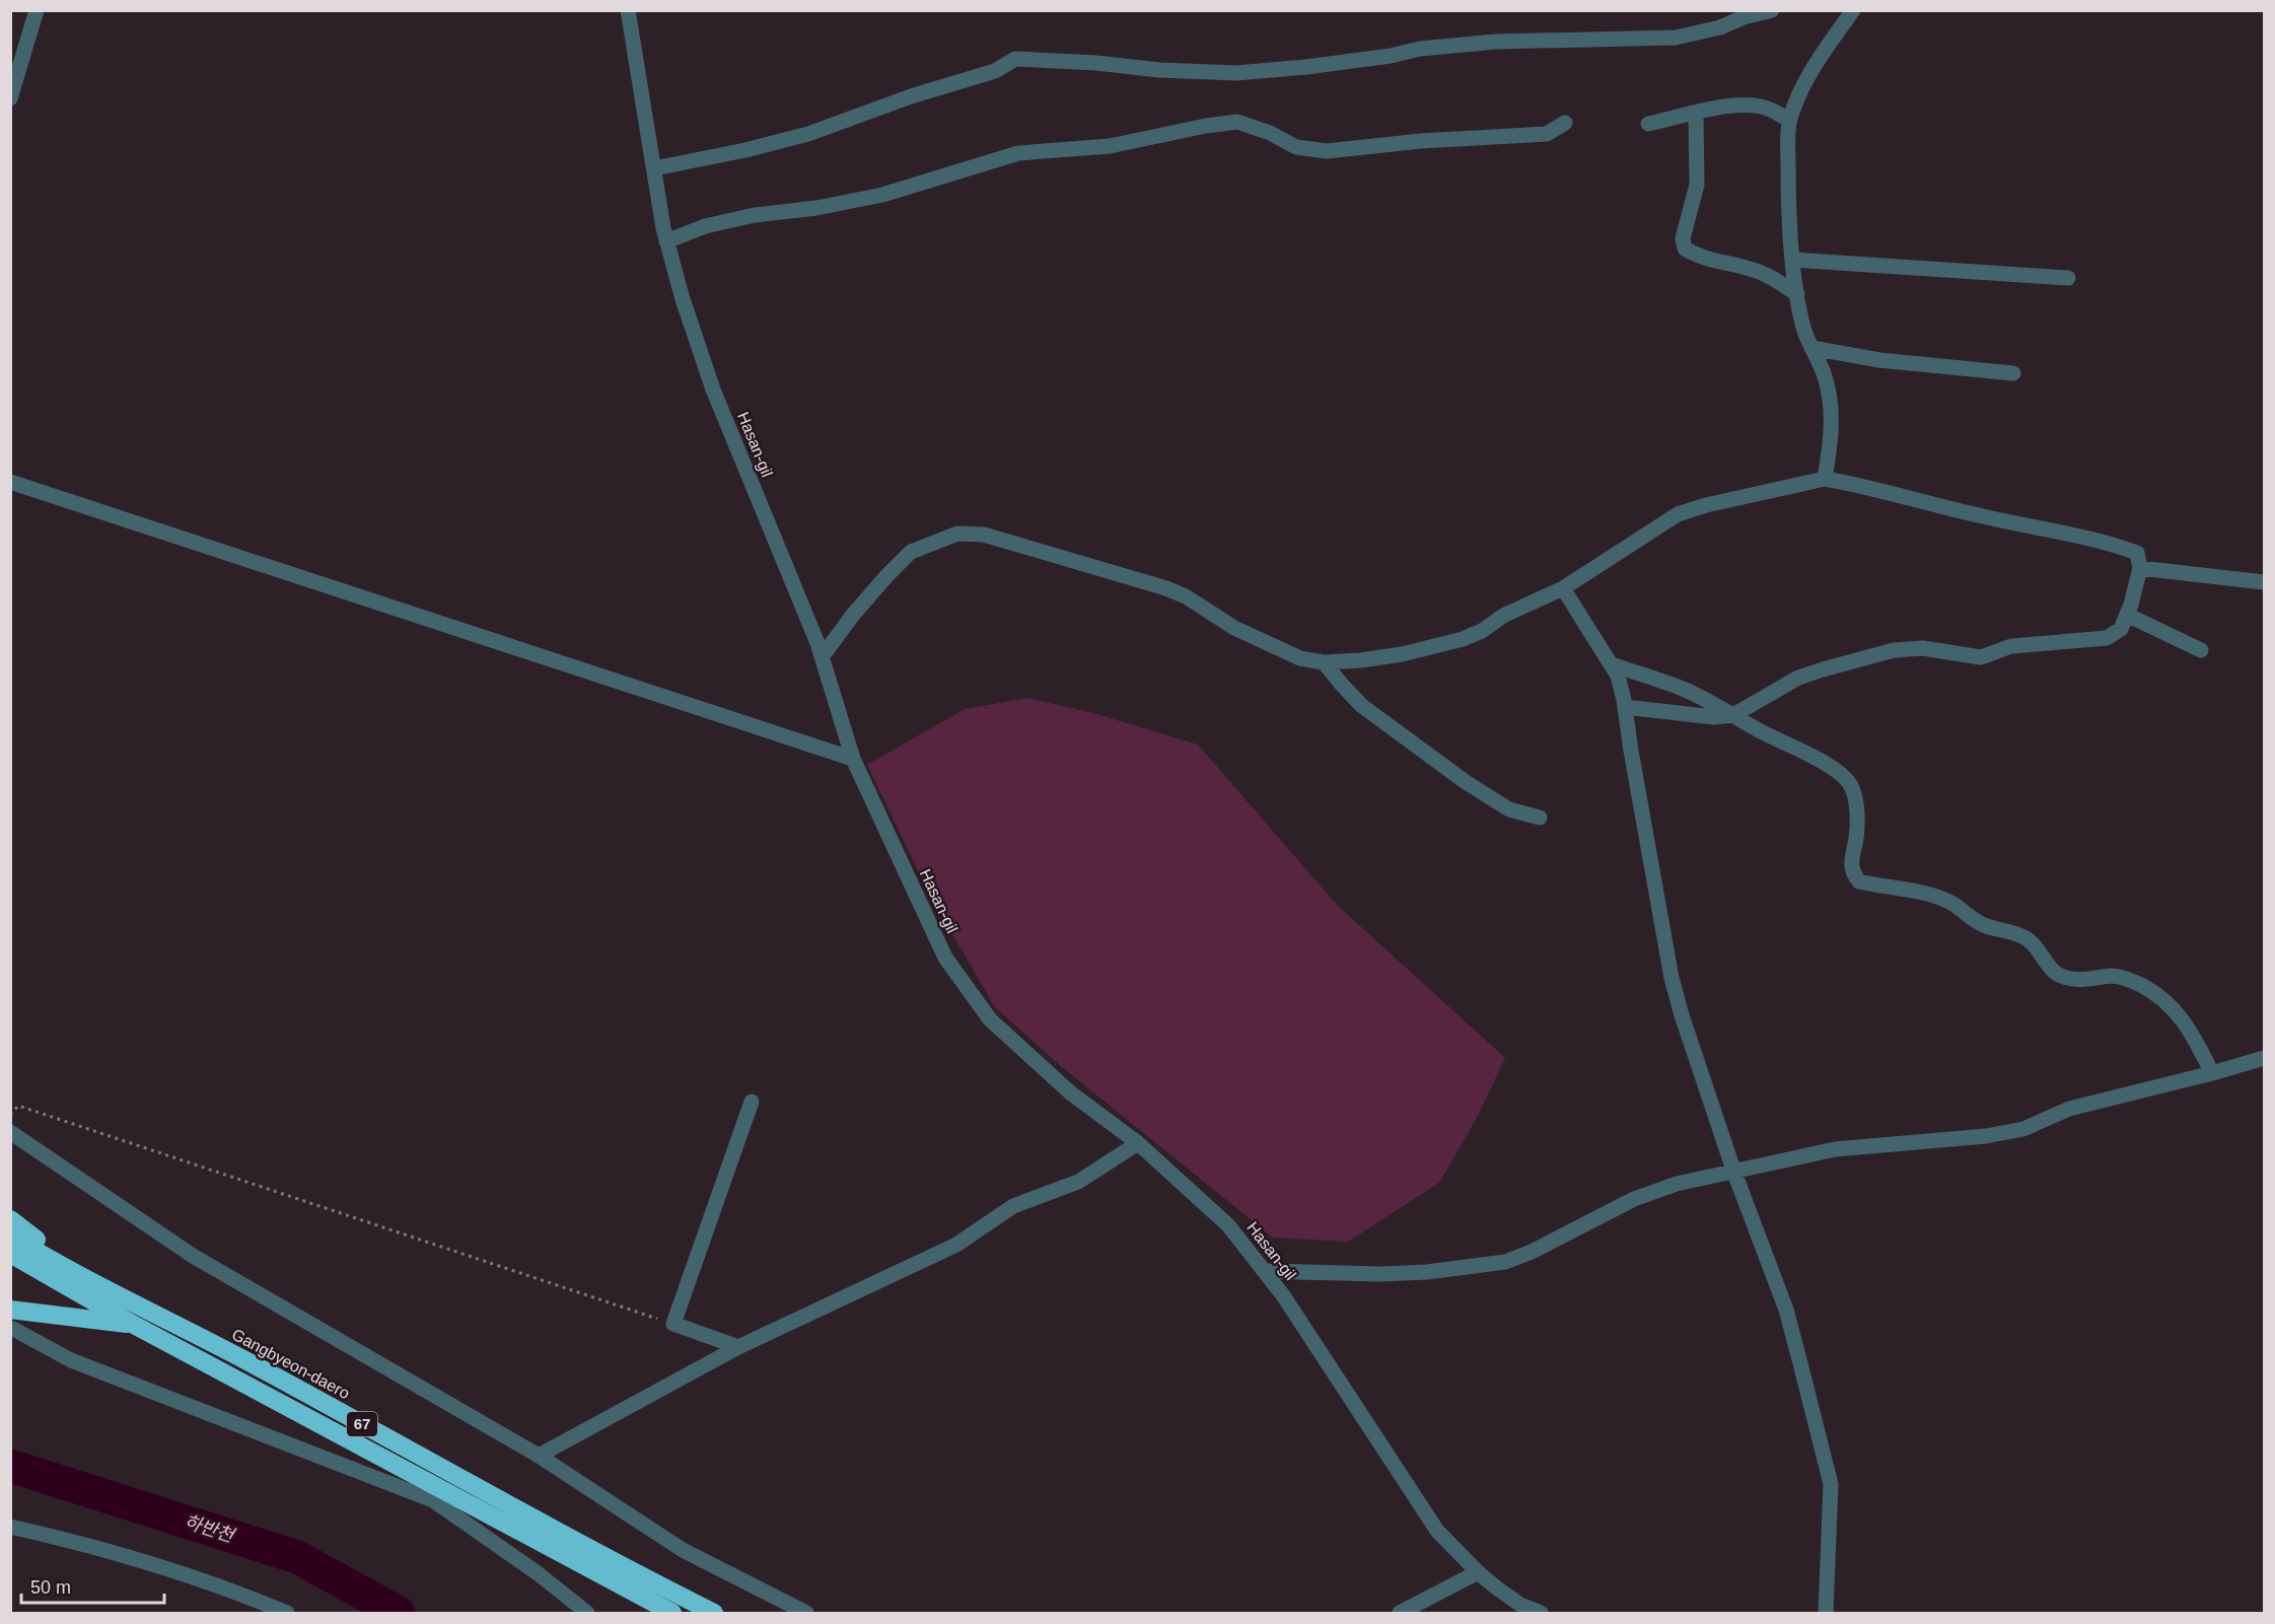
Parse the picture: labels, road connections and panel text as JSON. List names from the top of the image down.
{
  "streets": {
    "highway": ["Gangbyeon-daero", "67"],
    "street": ["Hasan-gil"]
  },
  "water": ["하반천"],
  "scale_bar": "50 m"
}
